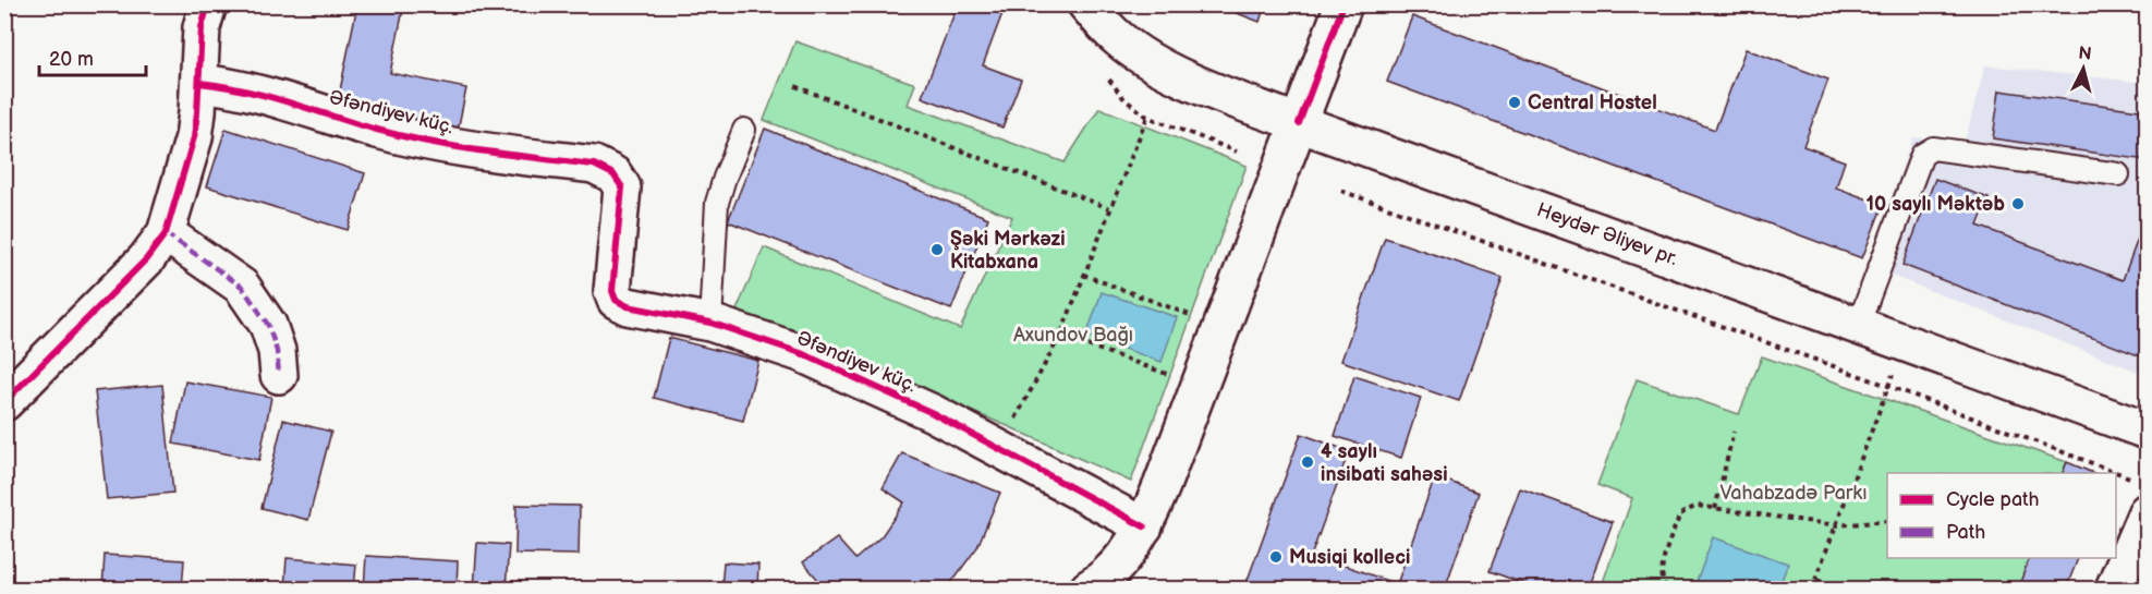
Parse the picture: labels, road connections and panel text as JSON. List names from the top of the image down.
{
  "streets": {
    "street": ["Əfəndiyev küç.", "Heydər Əliyev pr."]
  },
  "parks": ["Axundov Bağı", "Vahabzadə Parkı"],
  "places": [
    "Central Hostel",
    "10 saylı Məktəb",
    "Şəki Mərkəzi Kitabxana",
    "4 saylı insibati sahəsi",
    "Musiqi kolleci"
  ],
  "legend": ["Cycle path", "Path"],
  "scale_bar": "20 m",
  "north": "top"
}
